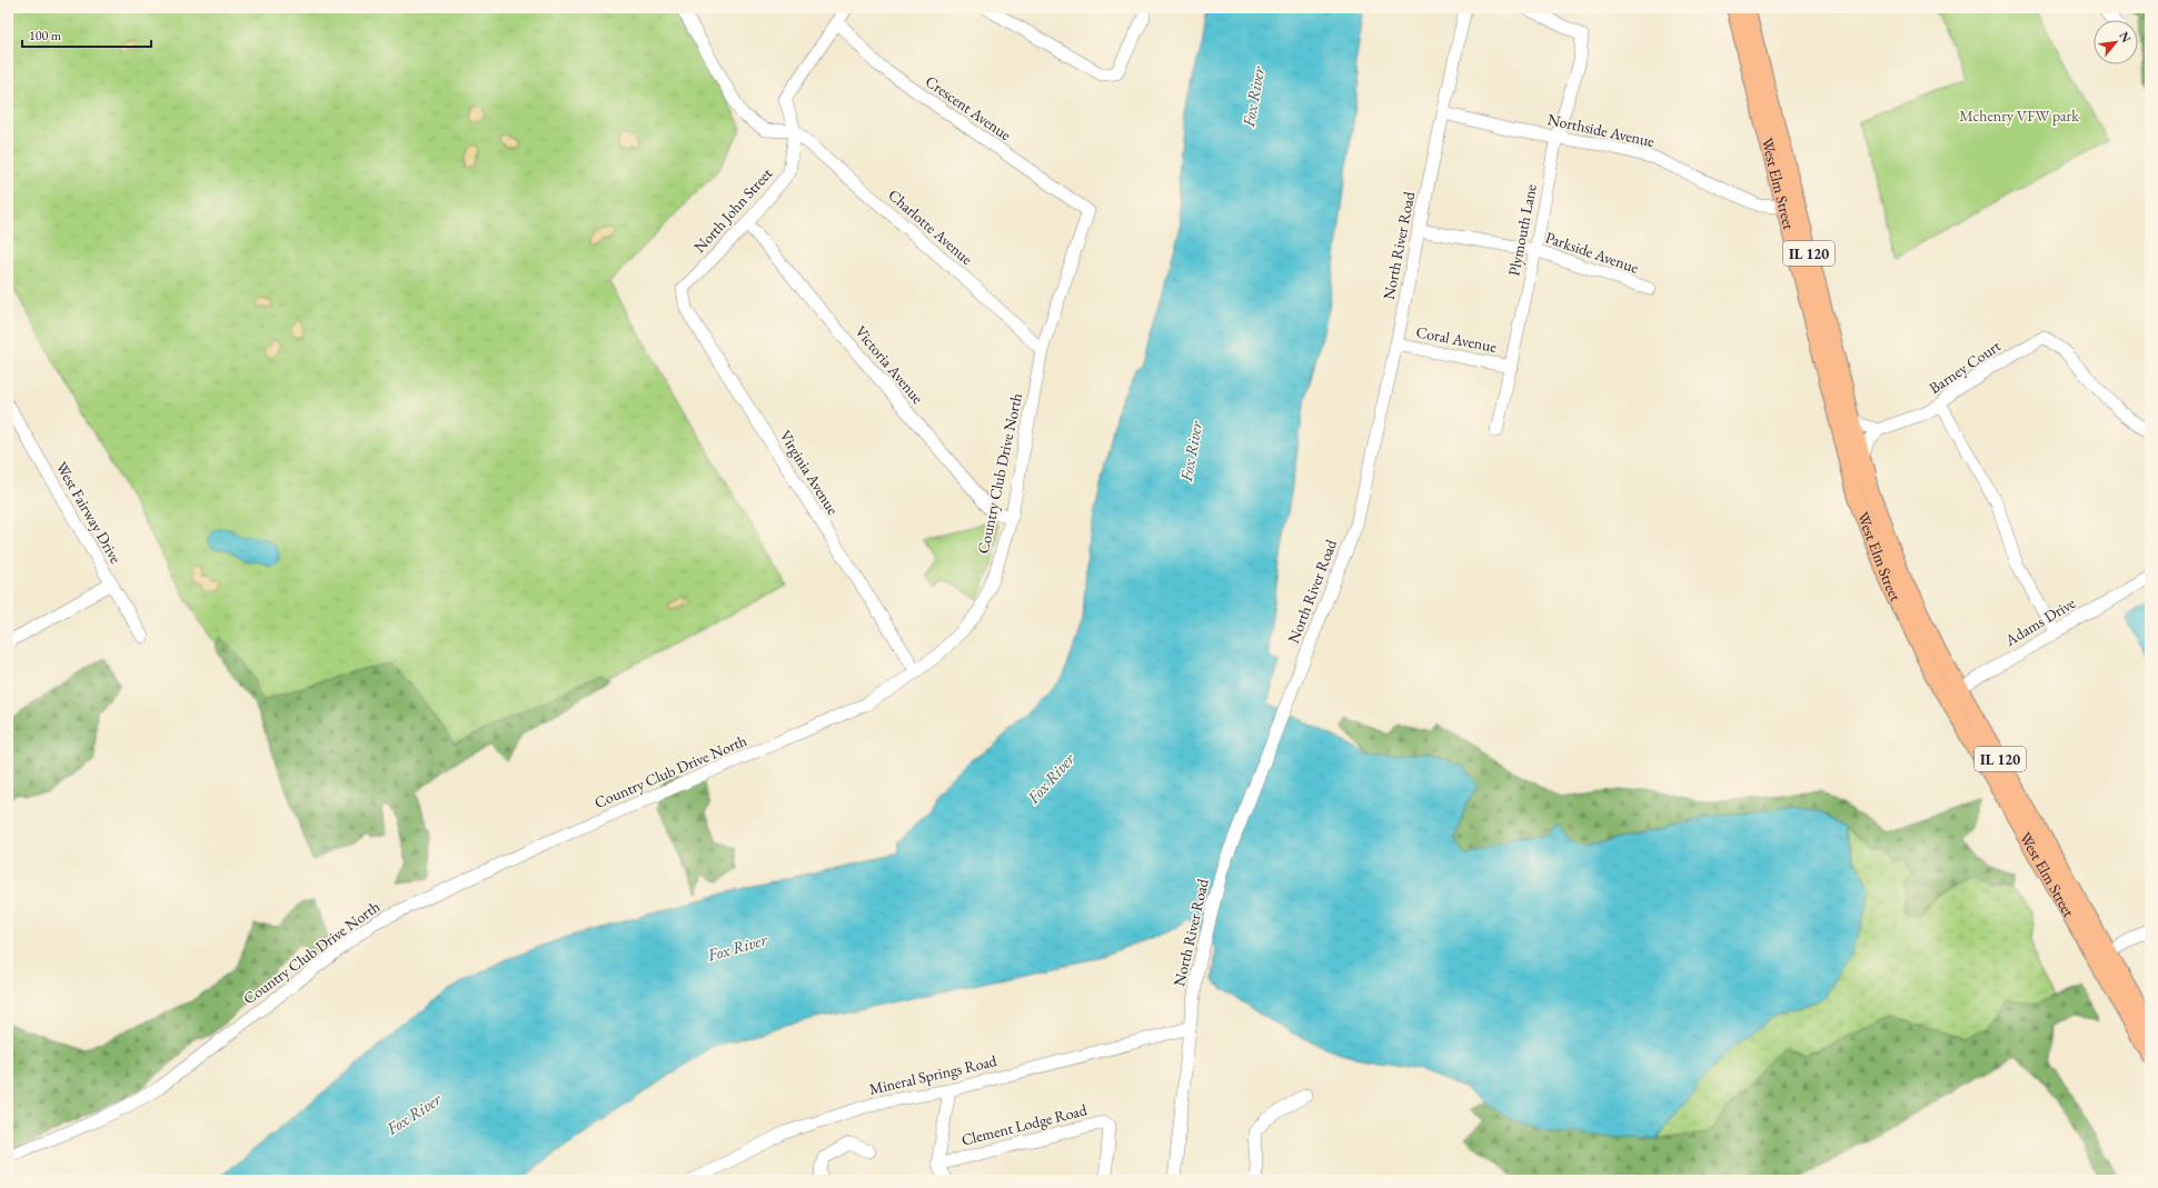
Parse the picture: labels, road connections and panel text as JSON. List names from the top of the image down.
{
  "streets": {
    "main road": ["West Elm Street", "IL 120"],
    "street": [
      "Crescent Avenue",
      "Northside Avenue",
      "North John Street",
      "Charlotte Avenue",
      "Plymouth Lane",
      "North River Road",
      "Parkside Avenue",
      "Coral Avenue",
      "Victoria Avenue",
      "Barney Court",
      "Virginia Avenue",
      "Country Club Drive North",
      "West Fairway Drive",
      "Adams Drive",
      "Mineral Springs Road",
      "Clement Lodge Road"
    ]
  },
  "crossings": [
    ["Crescent Avenue", "North John Street"],
    ["Crescent Avenue", "Country Club Drive North"],
    ["Northside Avenue", "West Elm Street"],
    ["Northside Avenue", "Plymouth Lane"],
    ["Northside Avenue", "North River Road"],
    ["West Elm Street", "Adams Drive"],
    ["North John Street", "Charlotte Avenue"],
    ["North John Street", "Victoria Avenue"],
    ["North John Street", "Virginia Avenue"],
    ["Charlotte Avenue", "Country Club Drive North"],
    ["Plymouth Lane", "Parkside Avenue"],
    ["Plymouth Lane", "Coral Avenue"],
    ["North River Road", "Parkside Avenue"],
    ["North River Road", "Coral Avenue"],
    ["North River Road", "Mineral Springs Road"],
    ["Victoria Avenue", "Country Club Drive North"],
    ["Virginia Avenue", "Country Club Drive North"]
  ],
  "water": ["Fox River"],
  "parks": ["Mchenry VFW park"],
  "scale_bar": "100 m",
  "north": "top right"
}
